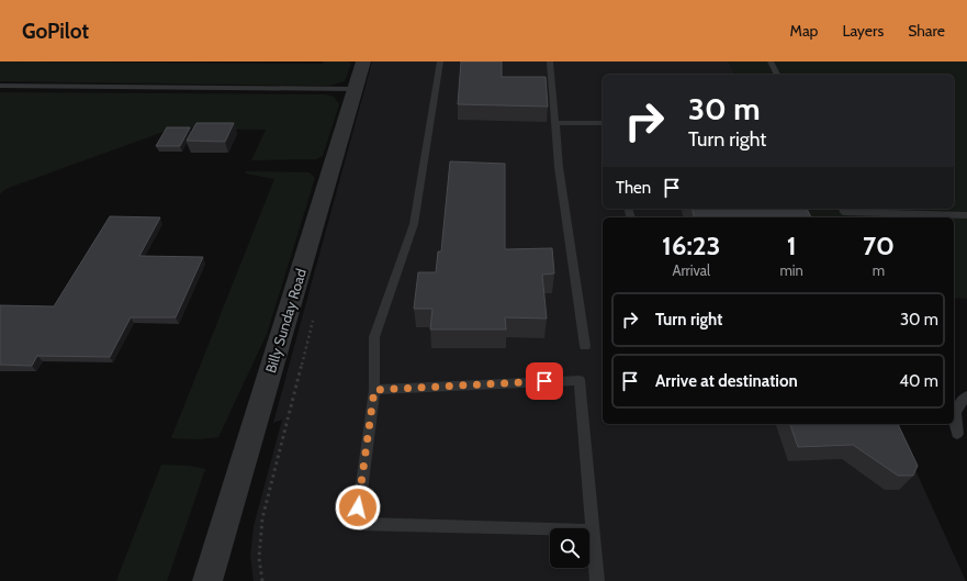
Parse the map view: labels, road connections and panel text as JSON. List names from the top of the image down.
{
  "streets": {
    "street": ["Billy Sunday Road"]
  },
  "page": {
    "header": "GoPilot",
    "nav": ["Map", "Layers", "Share"],
    "turn": ["30 m", "Turn right"],
    "then": "Then",
    "eta": [
      "16:23",
      "Arrival",
      "1",
      "min",
      "70",
      "m"
    ],
    "list": [
      {
        "name": "Turn right",
        "value": "30 m"
      },
      {
        "name": "Arrive at destination",
        "value": "40 m"
      }
    ]
  }
}
